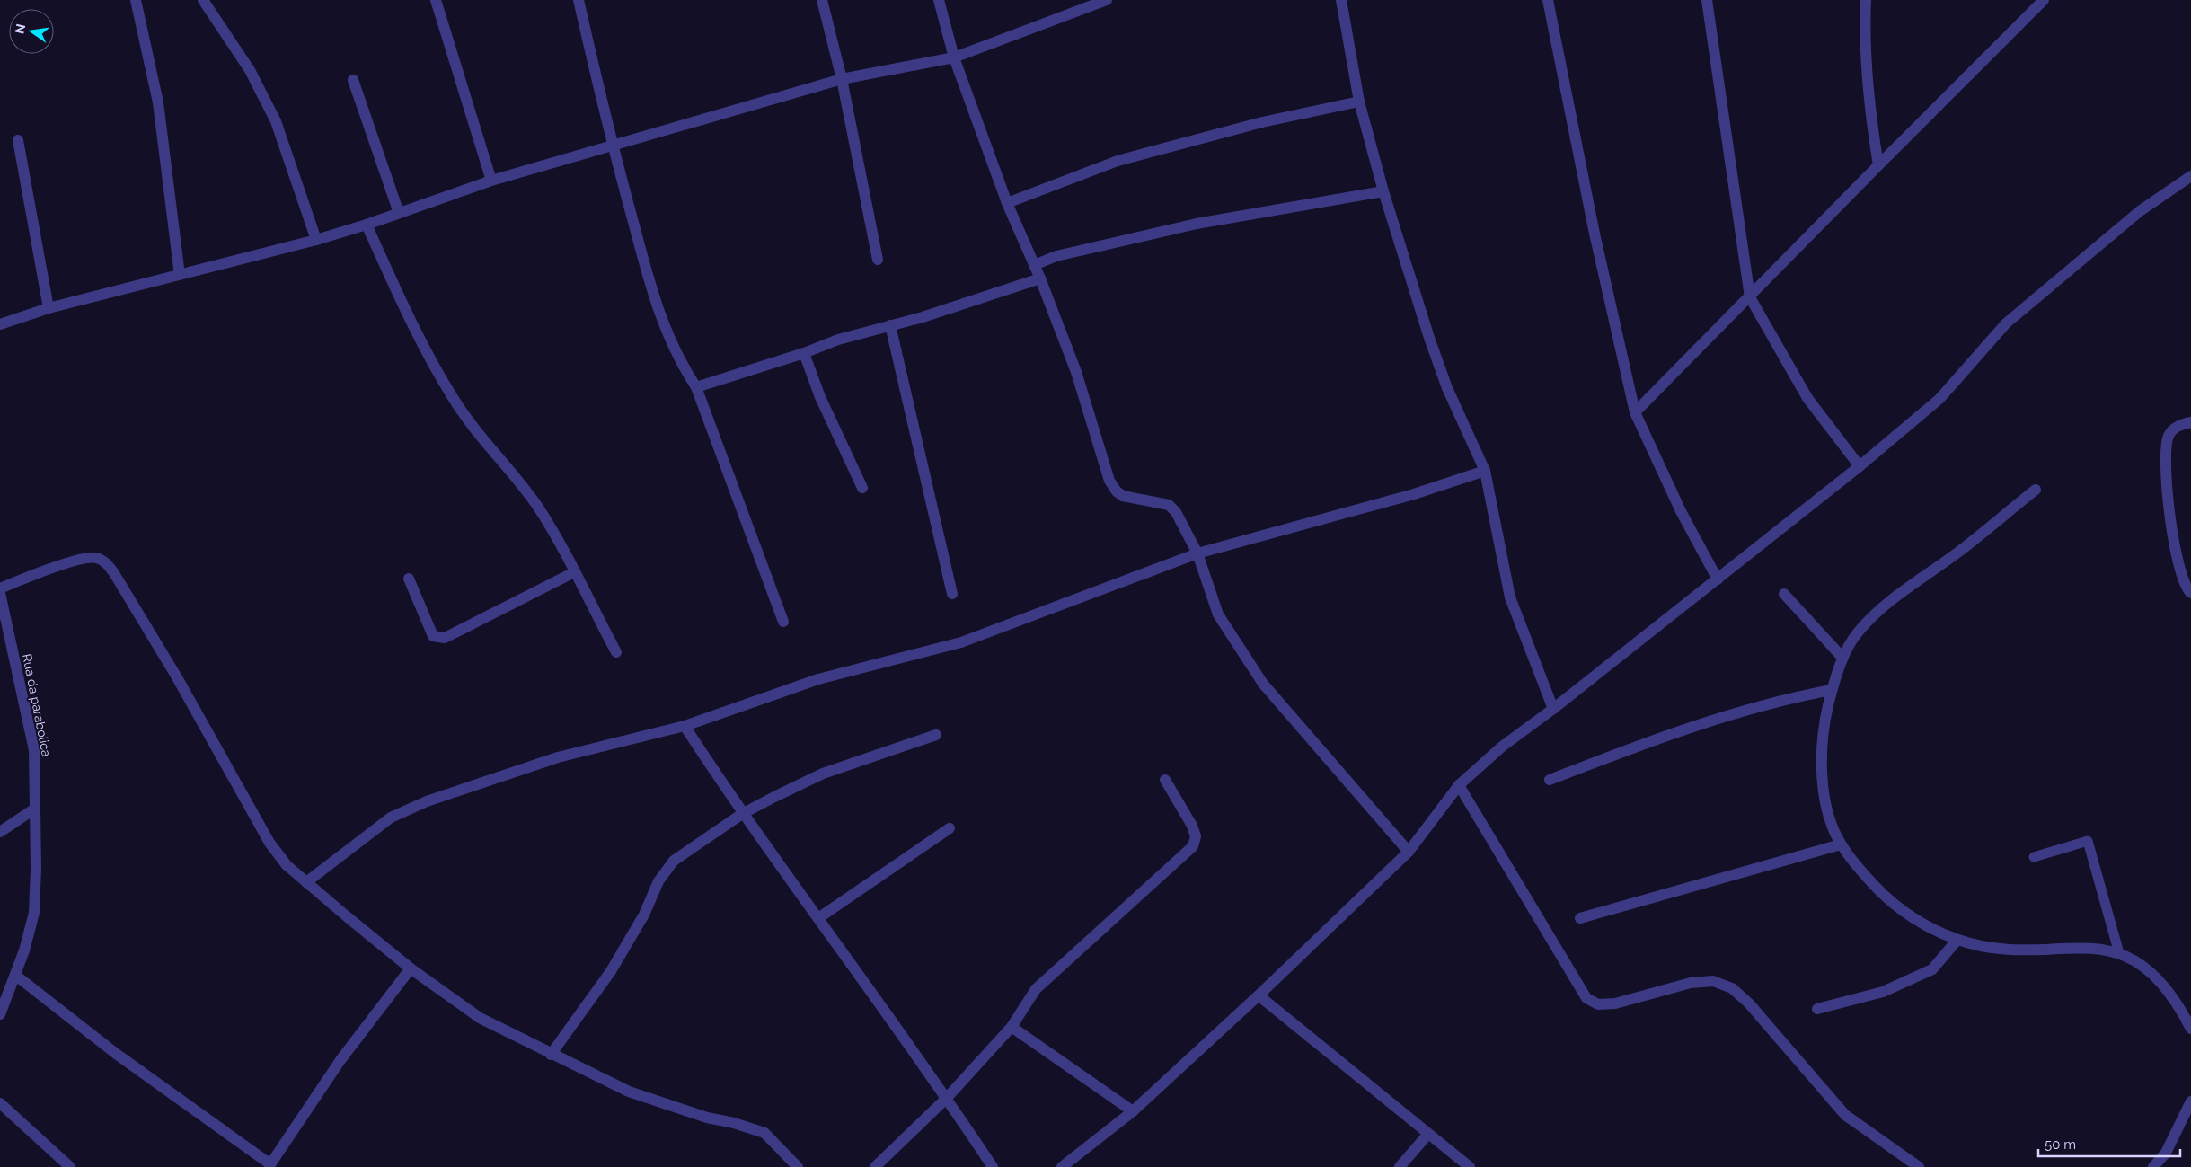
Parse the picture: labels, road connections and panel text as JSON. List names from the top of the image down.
{
  "streets": {
    "street": ["Rua da parabolica"]
  },
  "scale_bar": "50 m",
  "north": "left"
}
